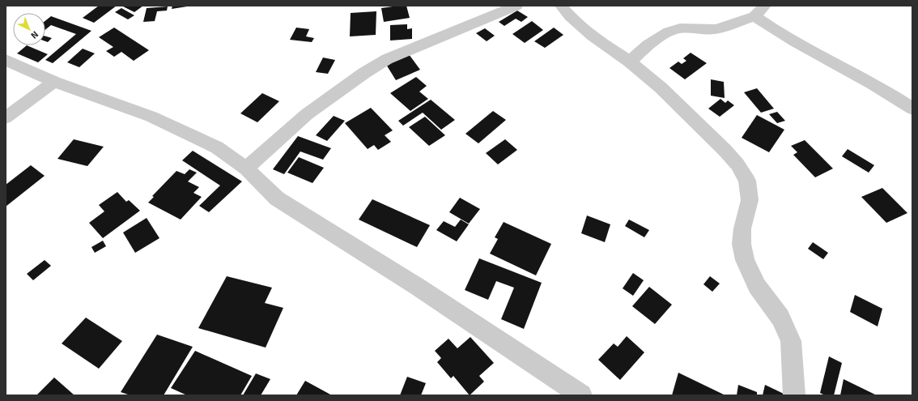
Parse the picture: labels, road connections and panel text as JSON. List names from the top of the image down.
{
  "north": "bottom right"
}
